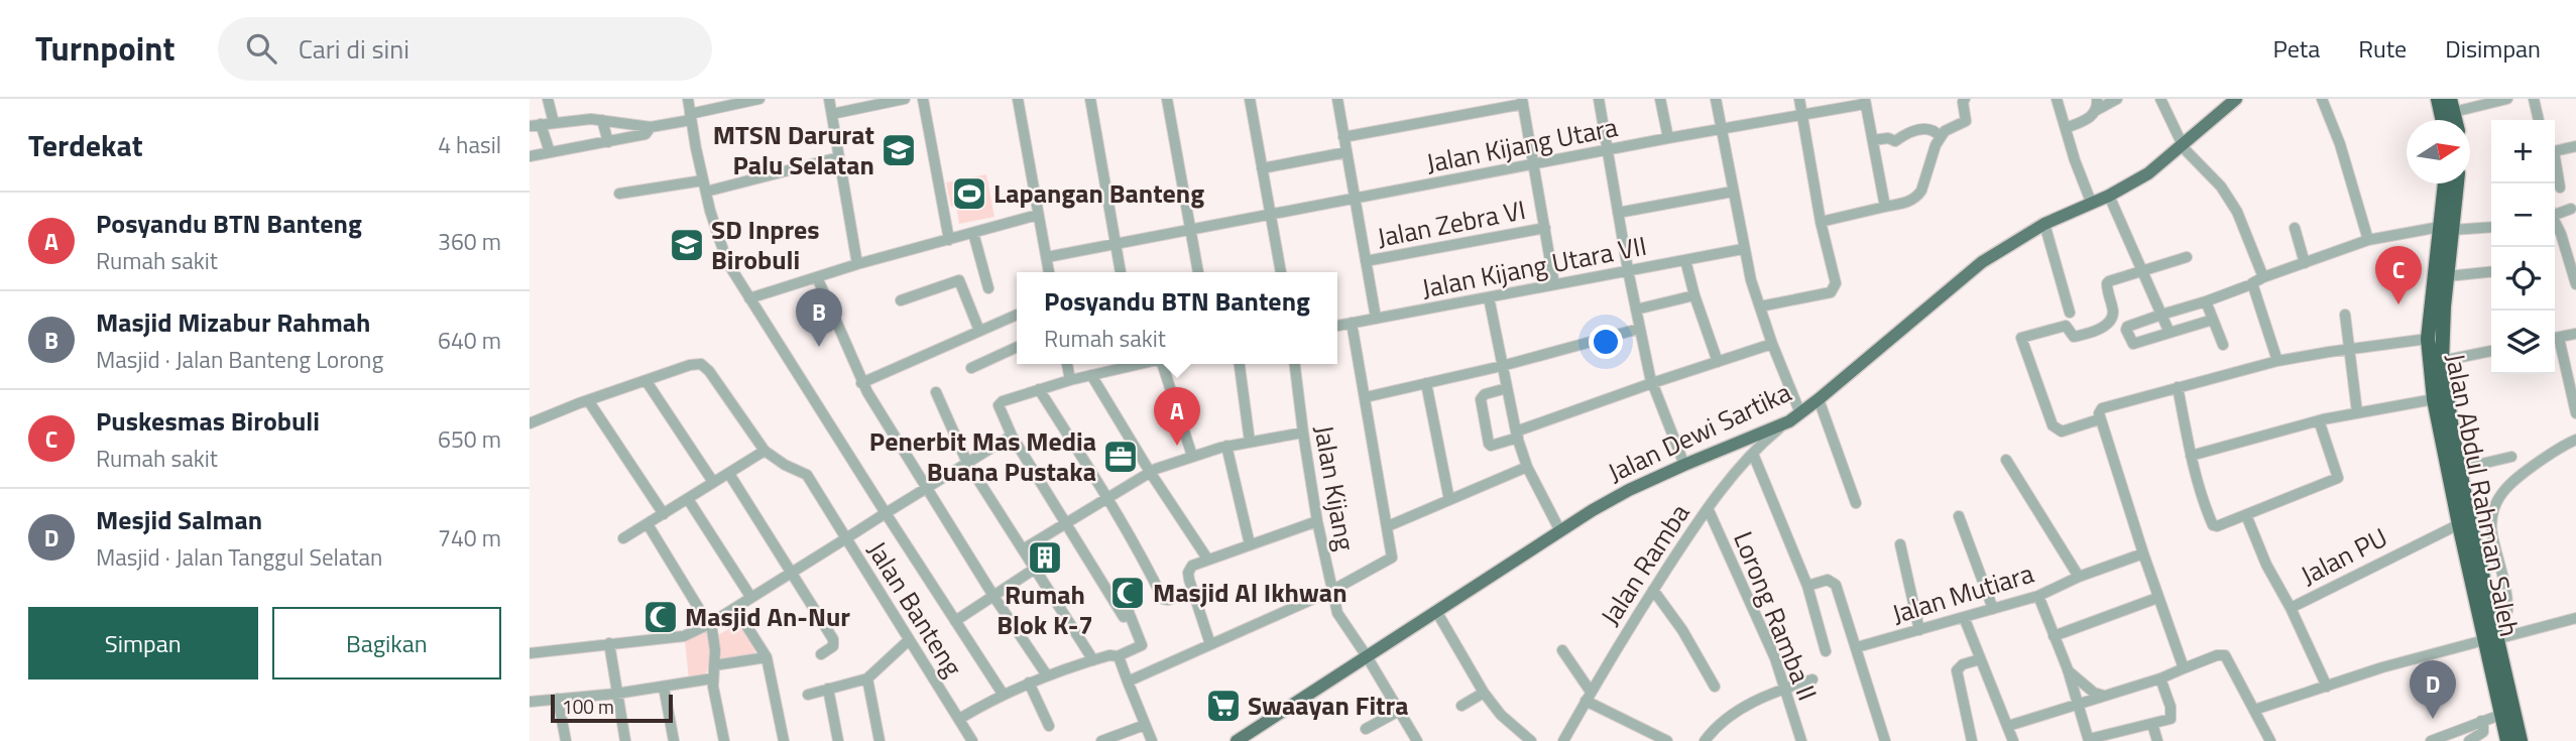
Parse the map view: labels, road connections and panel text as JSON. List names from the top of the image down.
{
  "streets": {
    "highway": ["Jalan Abdul Rahman Saleh"],
    "main road": ["Jalan Dewi Sartika"],
    "street": [
      "Jalan Kijang Utara",
      "Jalan Zebra VI",
      "Jalan Kijang Utara VII",
      "Jalan Kijang",
      "Jalan PU",
      "Jalan Ramba",
      "Jalan Mutiara",
      "Jalan Banteng",
      "Lorong Ramba II"
    ]
  },
  "crossings": [
    ["Jalan Kijang Utara", "Jalan Zebra VI"],
    ["Jalan Zebra VI", "Jalan Kijang Utara VII"],
    ["Jalan Dewi Sartika", "Jalan Kijang"],
    ["Jalan Dewi Sartika", "Jalan Ramba"],
    ["Jalan Abdul Rahman Saleh", "Jalan PU"],
    ["Jalan Ramba", "Lorong Ramba II"]
  ],
  "places": {
    "school or university": ["MTSN Darurat Palu Selatan", "SD Inpres Birobuli"],
    "sports": ["Lapangan Banteng"],
    "office": ["Penerbit Mas Media Buana Pustaka"],
    "building": ["Rumah Blok K-7"],
    "mosque": ["Masjid Al Ikhwan", "Masjid An-Nur"],
    "supermarket": ["Swaayan Fitra"]
  },
  "scale_bar": "100 m",
  "north": "right",
  "page": {
    "header": "Turnpoint",
    "search": "Cari di sini",
    "nav": ["Peta", "Rute", "Disimpan"],
    "heading": ["Terdekat", "4 hasil"],
    "map_buttons": ["+", "−"],
    "list": [
      {
        "mark": "A",
        "name": "Posyandu BTN Banteng",
        "note": "Rumah sakit",
        "value": "360 m"
      },
      {
        "mark": "B",
        "name": "Masjid Mizabur Rahmah",
        "note": "Masjid · Jalan Banteng Lorong",
        "value": "640 m"
      },
      {
        "mark": "C",
        "name": "Puskesmas Birobuli",
        "note": "Rumah sakit",
        "value": "650 m"
      },
      {
        "mark": "D",
        "name": "Mesjid Salman",
        "note": "Masjid · Jalan Tanggul Selatan",
        "value": "740 m"
      }
    ],
    "pins": [
      "C",
      "B",
      "A",
      "D"
    ],
    "popup": ["Posyandu BTN Banteng", "Rumah sakit"],
    "buttons": ["Simpan", "Bagikan"],
    "scale": "100 m"
  }
}
